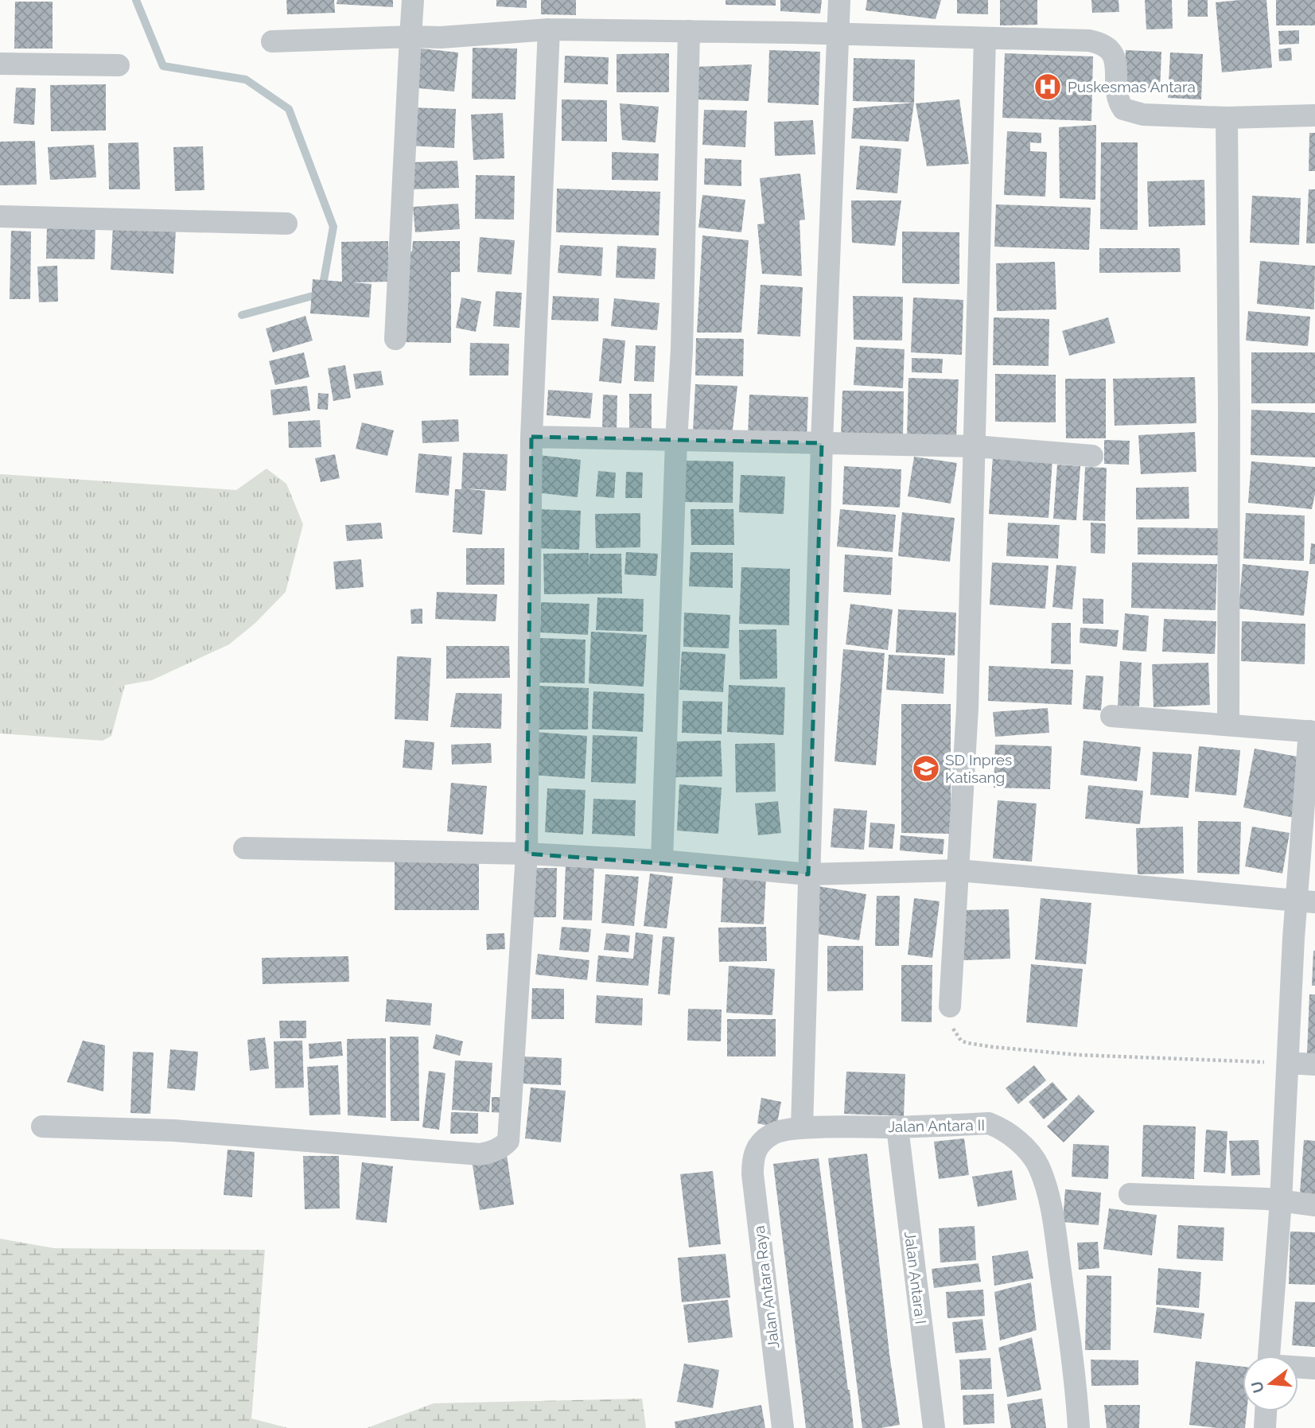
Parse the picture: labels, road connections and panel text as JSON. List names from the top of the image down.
{
  "streets": {
    "street": ["Jalan Antara II", "Jalan Antara I", "Jalan Antara Raya"]
  },
  "crossings": [
    ["Jalan Antara II", "Jalan Antara I"],
    ["Jalan Antara II", "Jalan Antara Raya"]
  ],
  "places": {
    "hospital": ["Puskesmas Antara"],
    "school or university": ["SD Inpres Katisang"]
  },
  "north": "left"
}
